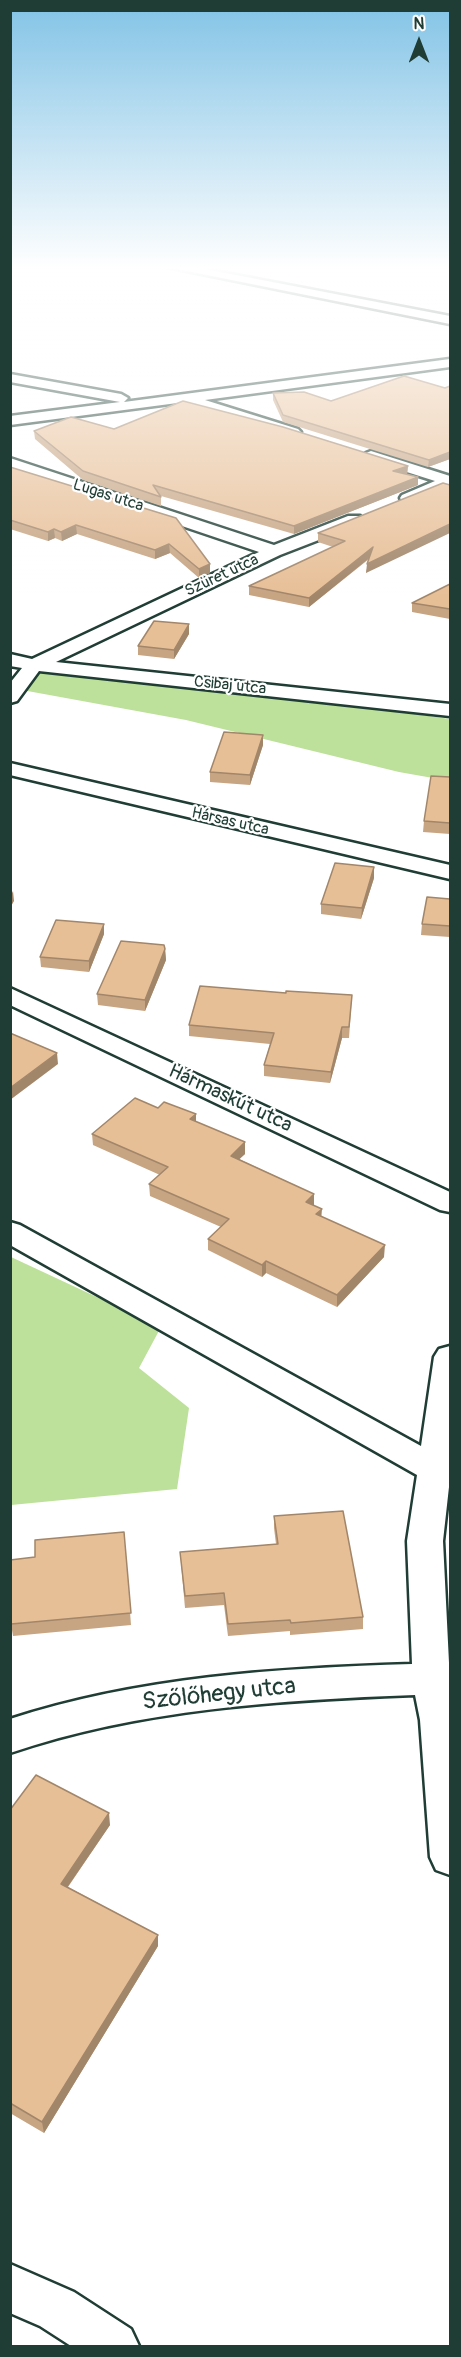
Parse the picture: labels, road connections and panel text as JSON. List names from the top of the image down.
{
  "streets": {
    "street": [
      "Lugas utca",
      "Szüret utca",
      "Csibaj utca",
      "Hársas utca",
      "Hármaskút utca",
      "Szőlőhegy utca"
    ]
  },
  "crossings": [
    ["Lugas utca", "Szüret utca"],
    ["Szüret utca", "Csibaj utca"]
  ],
  "north": "top"
}
